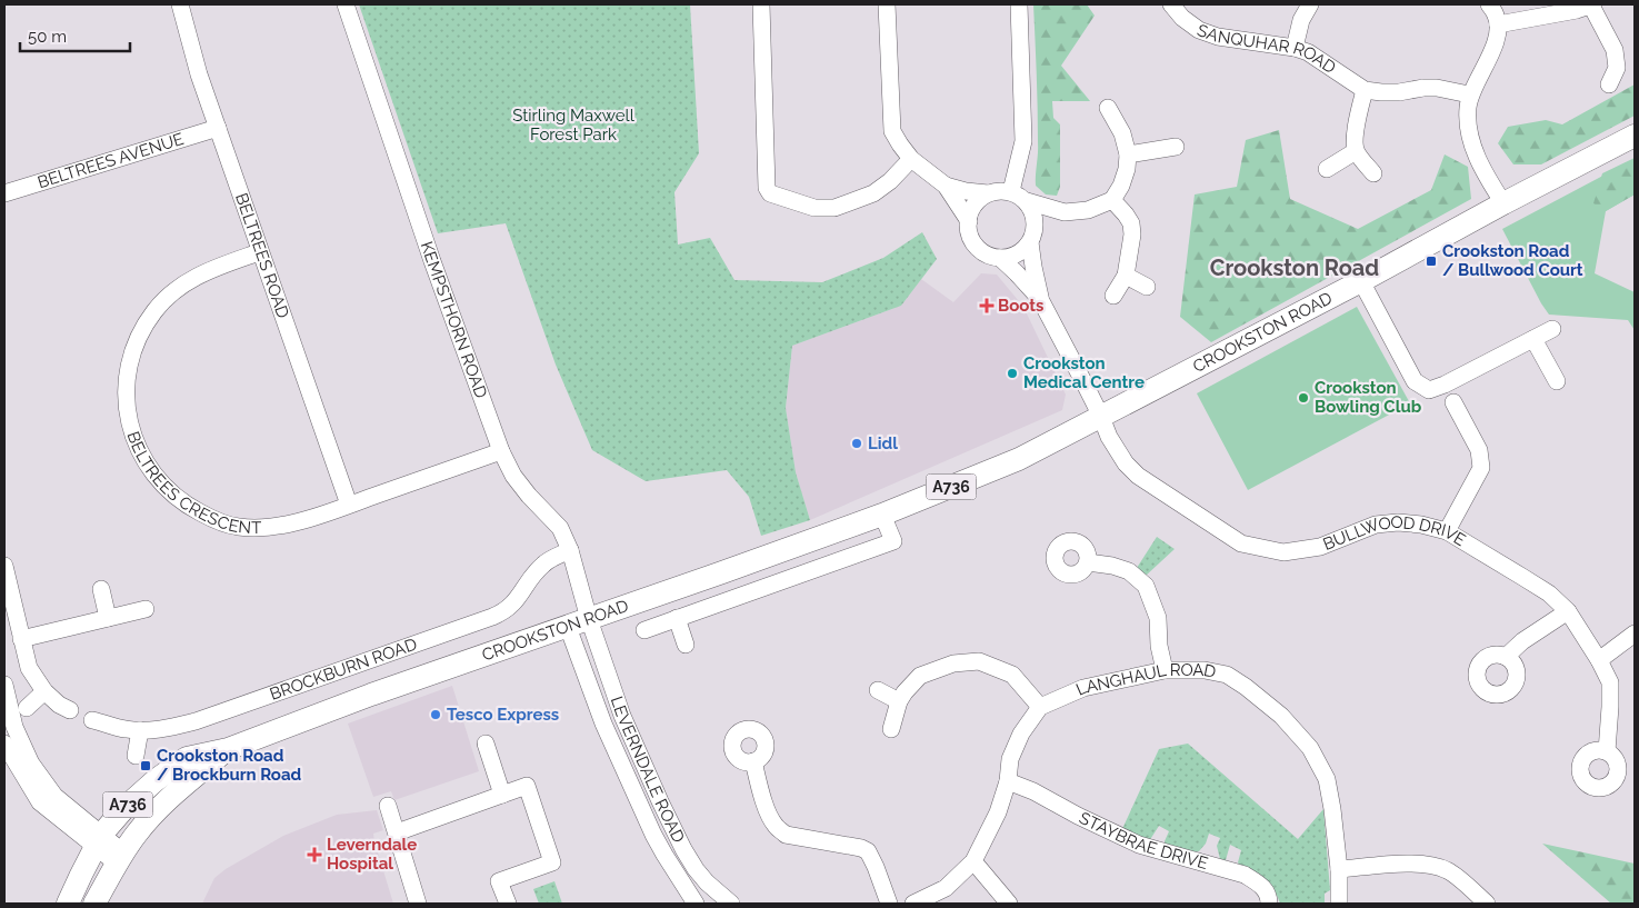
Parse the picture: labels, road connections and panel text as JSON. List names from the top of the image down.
{
  "streets": {
    "main road": ["CROOKSTON ROAD", "A736"],
    "street": [
      "SANQUHAR ROAD",
      "BELTREES AVENUE",
      "BELTREES ROAD",
      "KEMPSTHORN ROAD",
      "BELTREES CRESCENT",
      "BULLWOOD DRIVE",
      "BROCKBURN ROAD",
      "LANGHAUL ROAD",
      "LEVERNDALE ROAD",
      "STAYBRAE DRIVE"
    ]
  },
  "crossings": [
    ["BELTREES AVENUE", "BELTREES ROAD"],
    ["BELTREES ROAD", "BELTREES CRESCENT"],
    ["KEMPSTHORN ROAD", "CROOKSTON ROAD"],
    ["KEMPSTHORN ROAD", "BELTREES CRESCENT"],
    ["KEMPSTHORN ROAD", "BROCKBURN ROAD"],
    ["KEMPSTHORN ROAD", "LEVERNDALE ROAD"],
    ["CROOKSTON ROAD", "BULLWOOD DRIVE"],
    ["CROOKSTON ROAD", "LEVERNDALE ROAD"]
  ],
  "districts": ["Crookston Road"],
  "parks": ["Stirling Maxwell Forest Park"],
  "places": {
    "transit": ["Crookston Road / Bullwood Court", "Crookston Road / Brockburn Road"],
    "health": ["Boots", "Leverndale Hospital"],
    "other": [
      "Crookston Medical Centre",
      "Crookston Bowling Club",
      "Lidl",
      "Tesco Express"
    ]
  },
  "scale_bar": "50 m"
}
